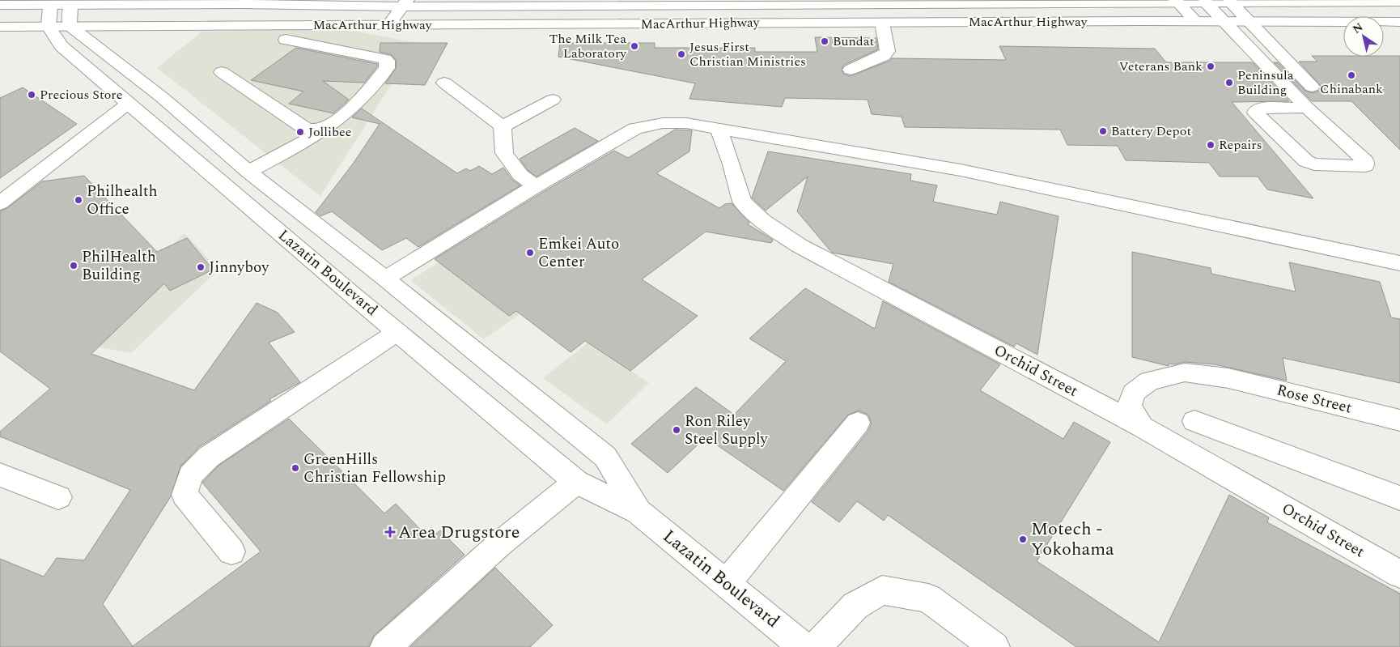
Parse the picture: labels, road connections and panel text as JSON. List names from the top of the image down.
{
  "streets": {
    "main road": [
      "MacArthur Highway",
      "Lazatin Boulevard",
      "Orchid Street",
      "Rose Street"
    ]
  },
  "crossings": [
    ["MacArthur Highway", "Lazatin Boulevard"],
    ["Orchid Street", "Rose Street"]
  ],
  "places": {
    "other": [
      "Bundat",
      "The Milk Tea Laboratory",
      "Jesus First Christian Ministries",
      "Veterans Bank",
      "Chinabank",
      "Peninsula Building",
      "Precious Store",
      "Battery Depot",
      "Jollibee",
      "Repairs",
      "Philhealth Office",
      "Emkei Auto Center",
      "PhilHealth Building",
      "Jinnyboy",
      "Ron Riley Steel Supply",
      "GreenHills Christian Fellowship",
      "Motech - Yokohama"
    ],
    "health": ["Area Drugstore"]
  },
  "north": "top left"
}
